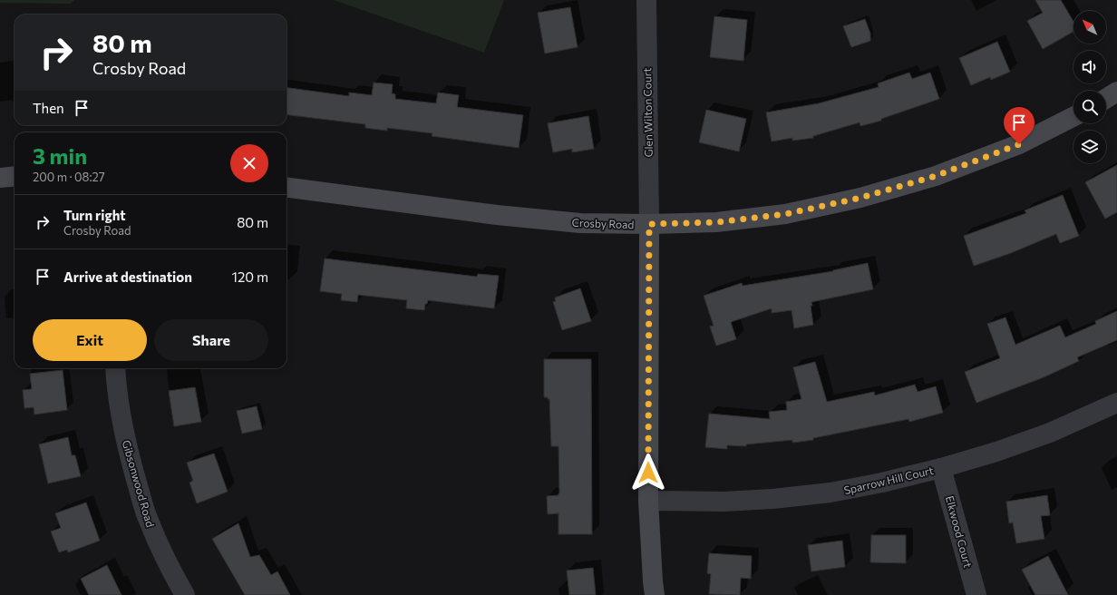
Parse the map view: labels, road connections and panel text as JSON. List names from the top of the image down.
{
  "streets": {
    "street": [
      "Glen Wilton Court",
      "Crosby Road",
      "Sparrow Hill Court",
      "Gibsonwood Road",
      "Elkwood Court"
    ]
  },
  "crossings": [
    ["Glen Wilton Court", "Crosby Road"],
    ["Sparrow Hill Court", "Elkwood Court"]
  ],
  "north": "top left",
  "page": {
    "turn": ["80 m", "Crosby Road"],
    "then": "Then",
    "heading": ["3 min", "200 m · 08:27"],
    "list": [
      {
        "name": "Turn right",
        "note": "Crosby Road",
        "value": "80 m"
      },
      {
        "name": "Arrive at destination",
        "value": "120 m"
      }
    ],
    "buttons": ["Exit", "Share"]
  }
}
